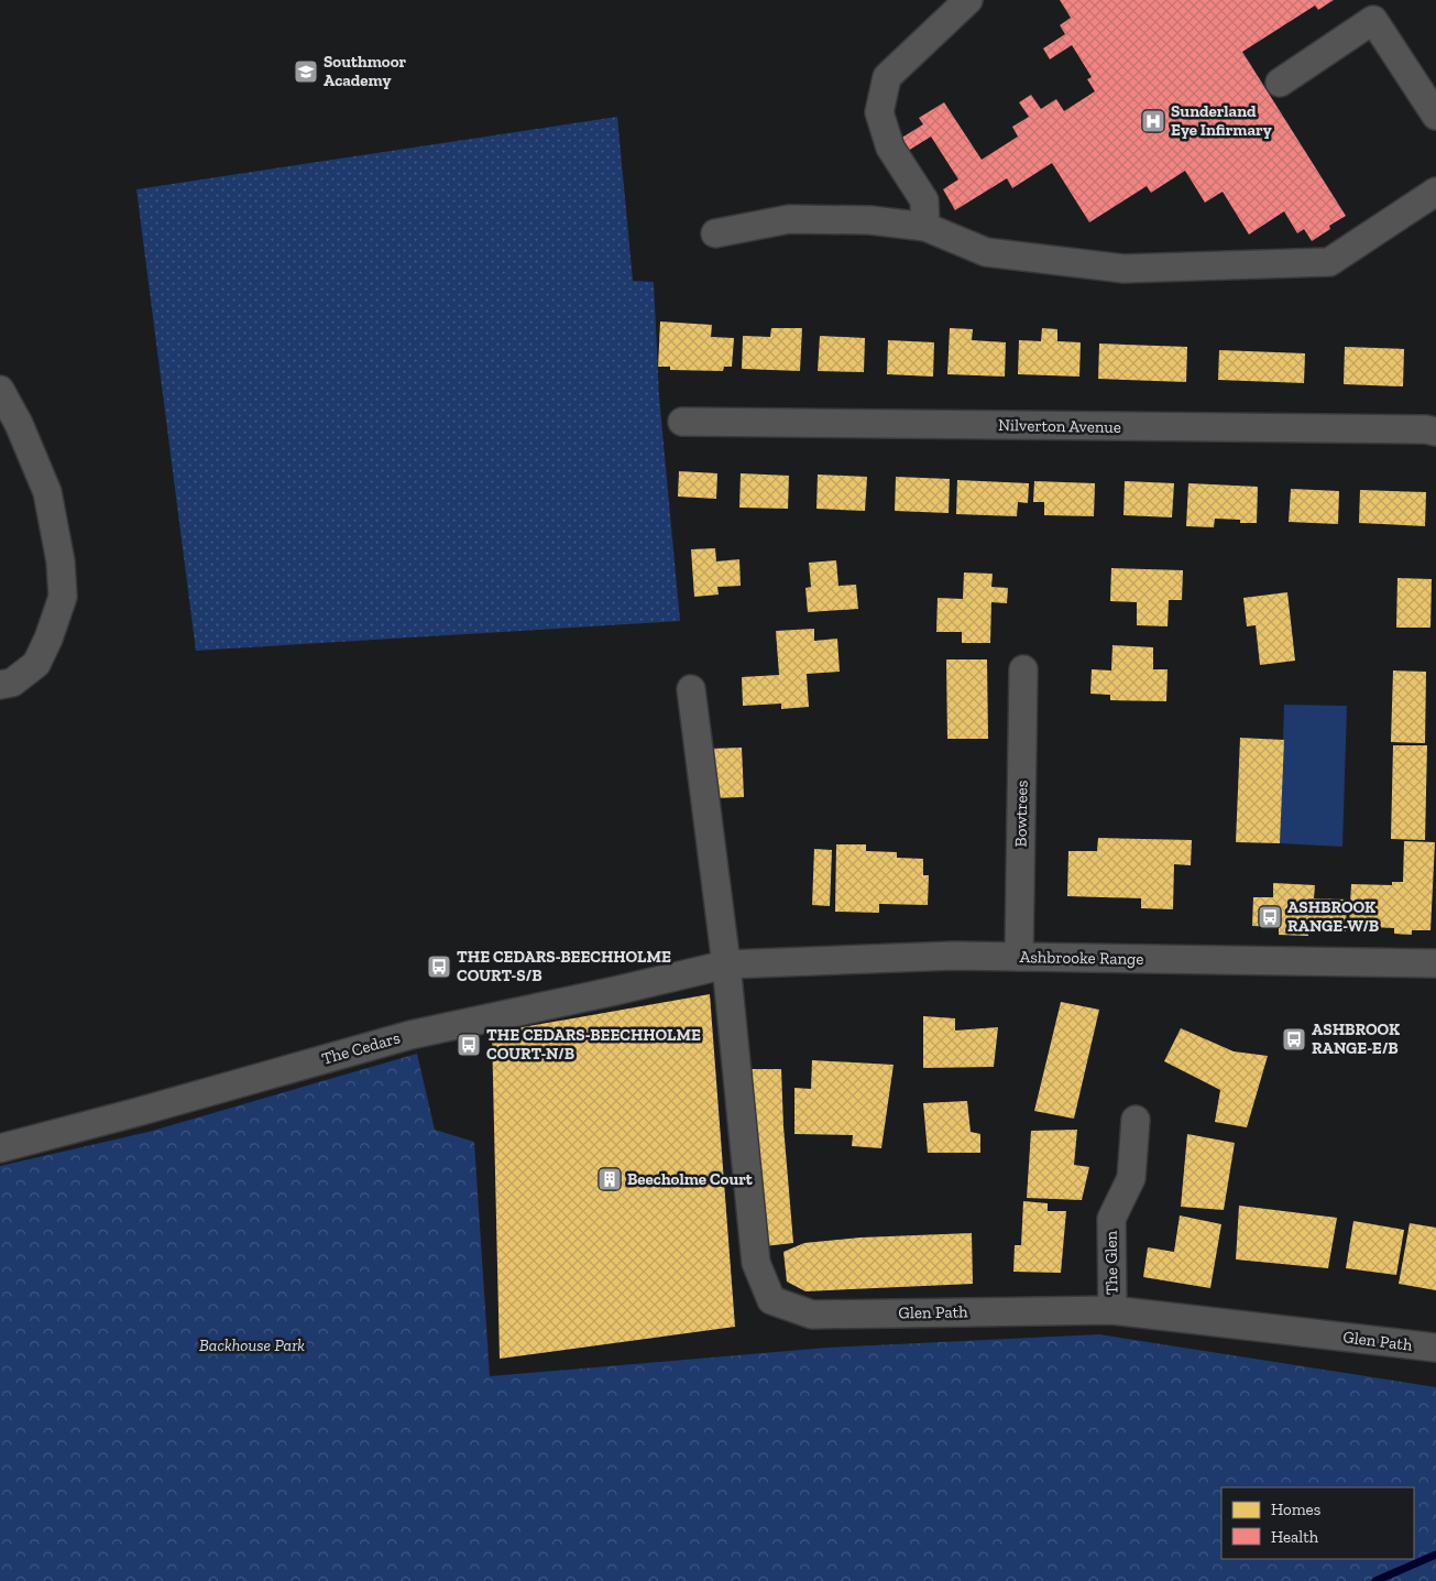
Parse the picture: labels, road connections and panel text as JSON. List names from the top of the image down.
{
  "streets": {
    "street": [
      "Nilverton Avenue",
      "Bowtrees",
      "Ashbrooke Range",
      "The Cedars",
      "The Glen",
      "Glen Path"
    ]
  },
  "crossings": [
    ["Bowtrees", "Ashbrooke Range"],
    ["Ashbrooke Range", "The Cedars"],
    ["Ashbrooke Range", "Glen Path"],
    ["The Cedars", "Glen Path"],
    ["The Glen", "Glen Path"]
  ],
  "parks": ["Backhouse Park"],
  "places": {
    "school or university": ["Southmoor Academy"],
    "hospital": ["Sunderland Eye Infirmary"],
    "bus stop": [
      "ASHBROOK RANGE-W/B",
      "THE CEDARS-BEECHHOLME COURT-S/B",
      "ASHBROOK RANGE-E/B",
      "THE CEDARS-BEECHHOLME COURT-N/B"
    ],
    "building": ["Beecholme Court"]
  },
  "legend": ["Homes", "Health"]
}
